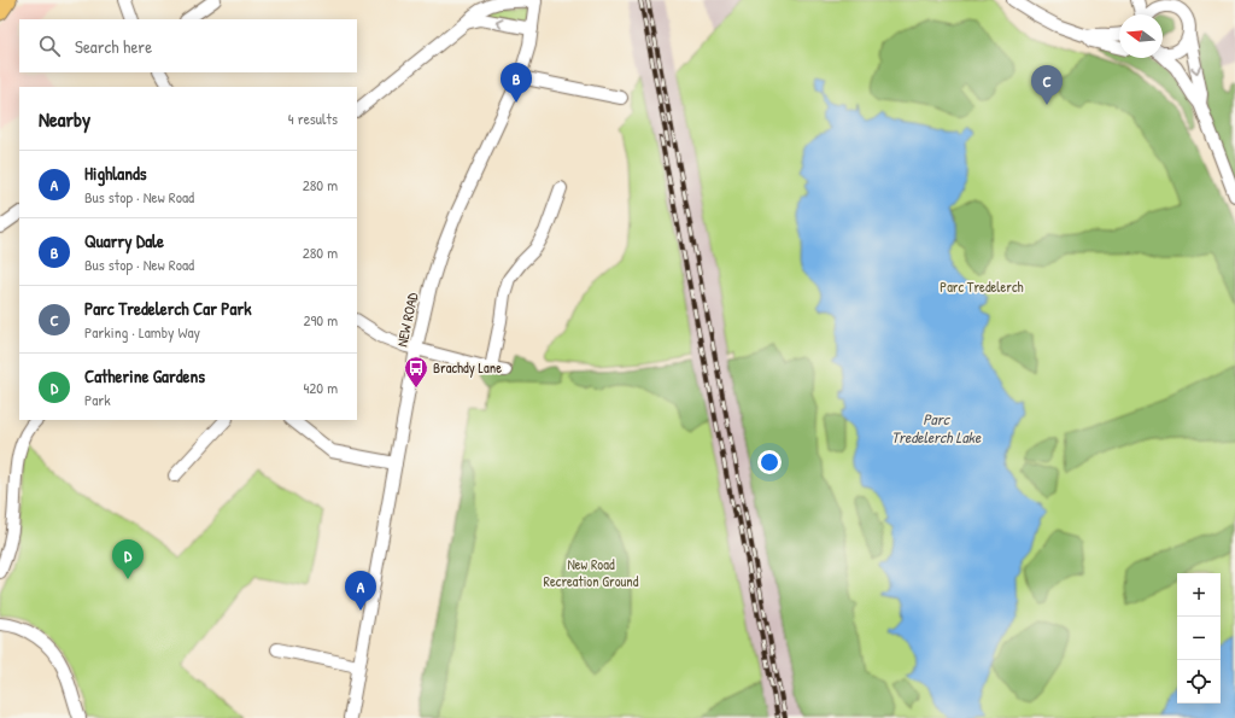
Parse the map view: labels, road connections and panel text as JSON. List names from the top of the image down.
{
  "streets": {
    "street": ["NEW ROAD"]
  },
  "water": ["Parc Tredelerch Lake"],
  "parks": ["Parc Tredelerch", "New Road Recreation Ground"],
  "places": {
    "bus stop": ["Brachdy Lane"]
  },
  "north": "left",
  "page": {
    "search": "Search here",
    "pins": [
      "B",
      "C",
      "D",
      "A"
    ],
    "heading": ["Nearby", "4 results"],
    "list": [
      {
        "mark": "A",
        "name": "Highlands",
        "note": "Bus stop · New Road",
        "value": "280 m"
      },
      {
        "mark": "B",
        "name": "Quarry Dale",
        "note": "Bus stop · New Road",
        "value": "280 m"
      },
      {
        "mark": "C",
        "name": "Parc Tredelerch Car Park",
        "note": "Parking · Lamby Way",
        "value": "290 m"
      },
      {
        "mark": "D",
        "name": "Catherine Gardens",
        "note": "Park",
        "value": "420 m"
      }
    ],
    "map_buttons": ["+", "−"]
  }
}
